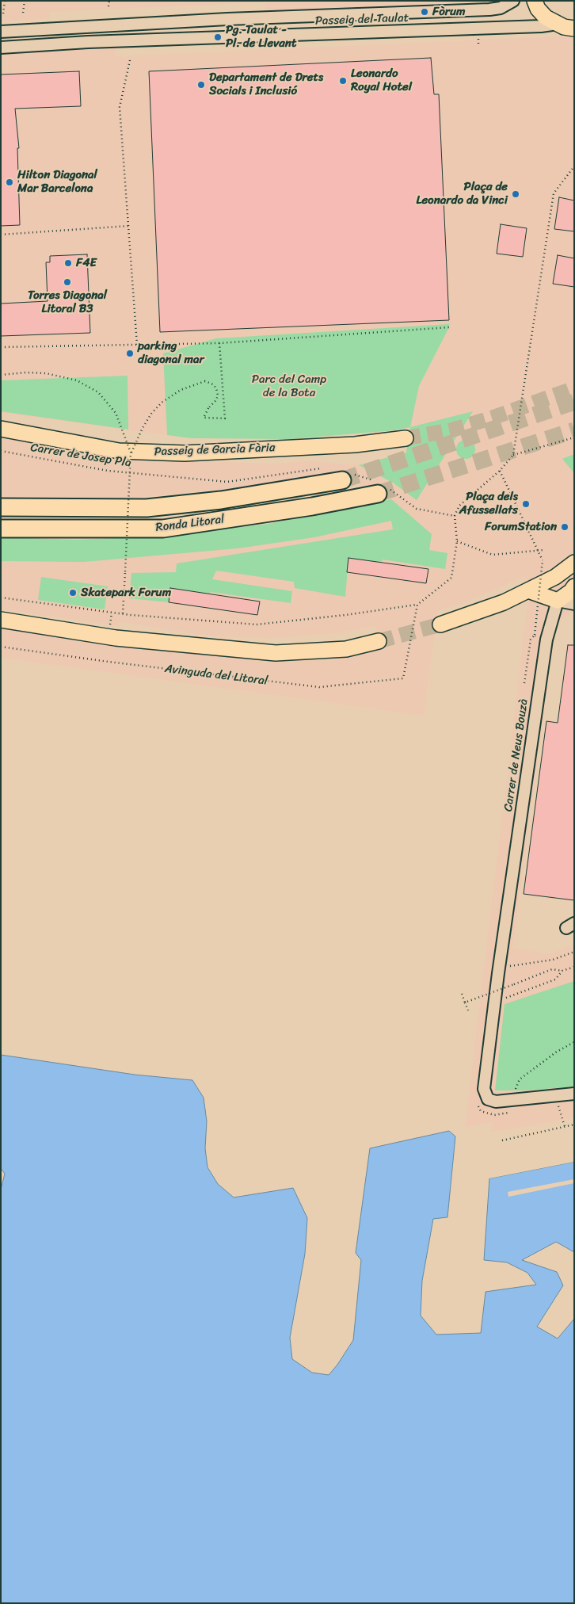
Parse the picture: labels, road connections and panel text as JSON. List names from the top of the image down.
{
  "streets": {
    "highway": ["Ronda Litoral"],
    "main road": ["Passeig de Garcia Fària"],
    "street": ["Passeig del Taulat", "Carrer de Neus Bouzà"],
    "path": ["Carrer de Josep Pla", "Avinguda del Litoral"]
  },
  "parks": ["Parc del Camp de la Bota"],
  "places": [
    "Fòrum",
    "Pg. Taulat - Pl. de Llevant",
    "Leonardo Royal Hotel",
    "Departament de Drets Socials i Inclusió",
    "Hilton Diagonal Mar Barcelona",
    "Plaça de Leonardo da Vinci",
    "F4E",
    "Torres Diagonal Litoral B3",
    "parking diagonal mar",
    "Plaça dels Afussellats",
    "ForumStation",
    "Skatepark Forum"
  ]
}
